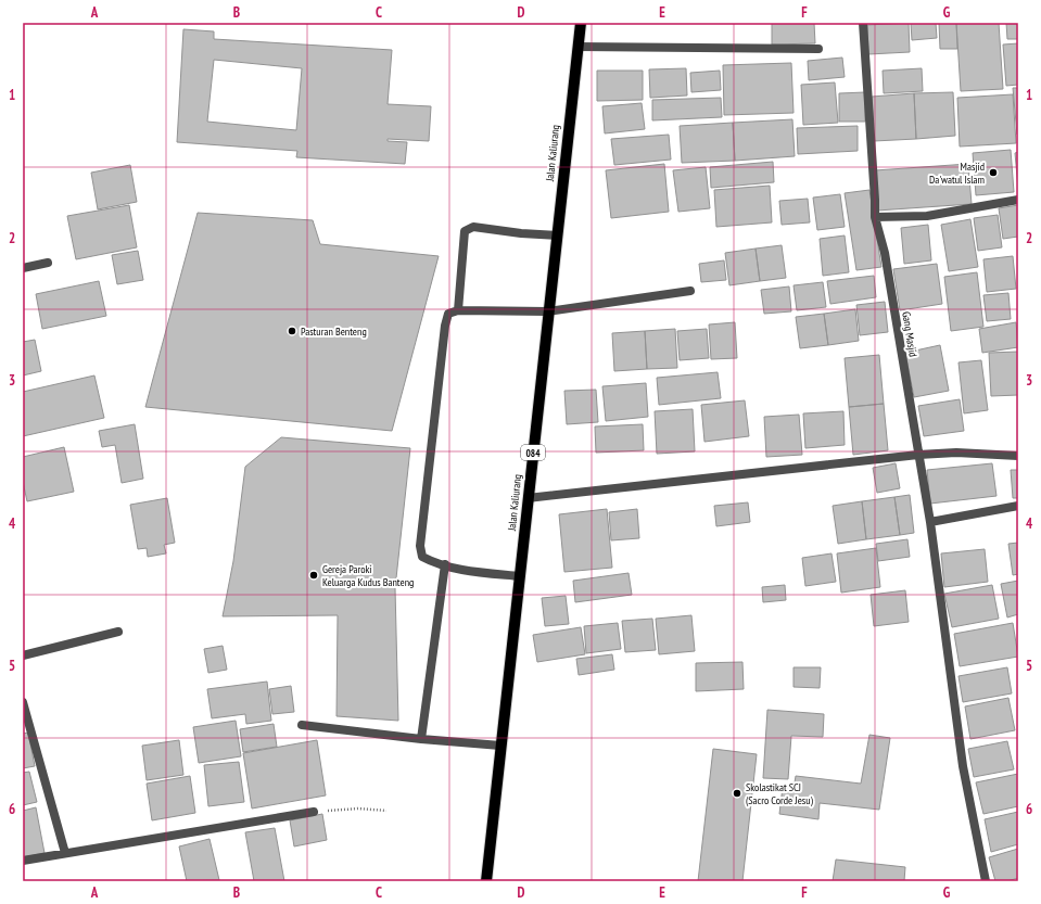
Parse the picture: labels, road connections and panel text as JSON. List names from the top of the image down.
{
  "streets": {
    "main road": ["Jalan Kaliurang", "084"],
    "street": ["Gang Masjid"]
  },
  "places": [
    "Masjid Da'watul Islam",
    "Pasturan Benteng",
    "Gereja Paroki Keluarga Kudus Banteng",
    "Skolastikat SCJ (Sacro Corde Jesu)"
  ],
  "grid": {
    "columns": [
      "A",
      "B",
      "C",
      "D",
      "E",
      "F",
      "G"
    ],
    "rows": [
      "1",
      "2",
      "3",
      "4",
      "5",
      "6"
    ]
  }
}
